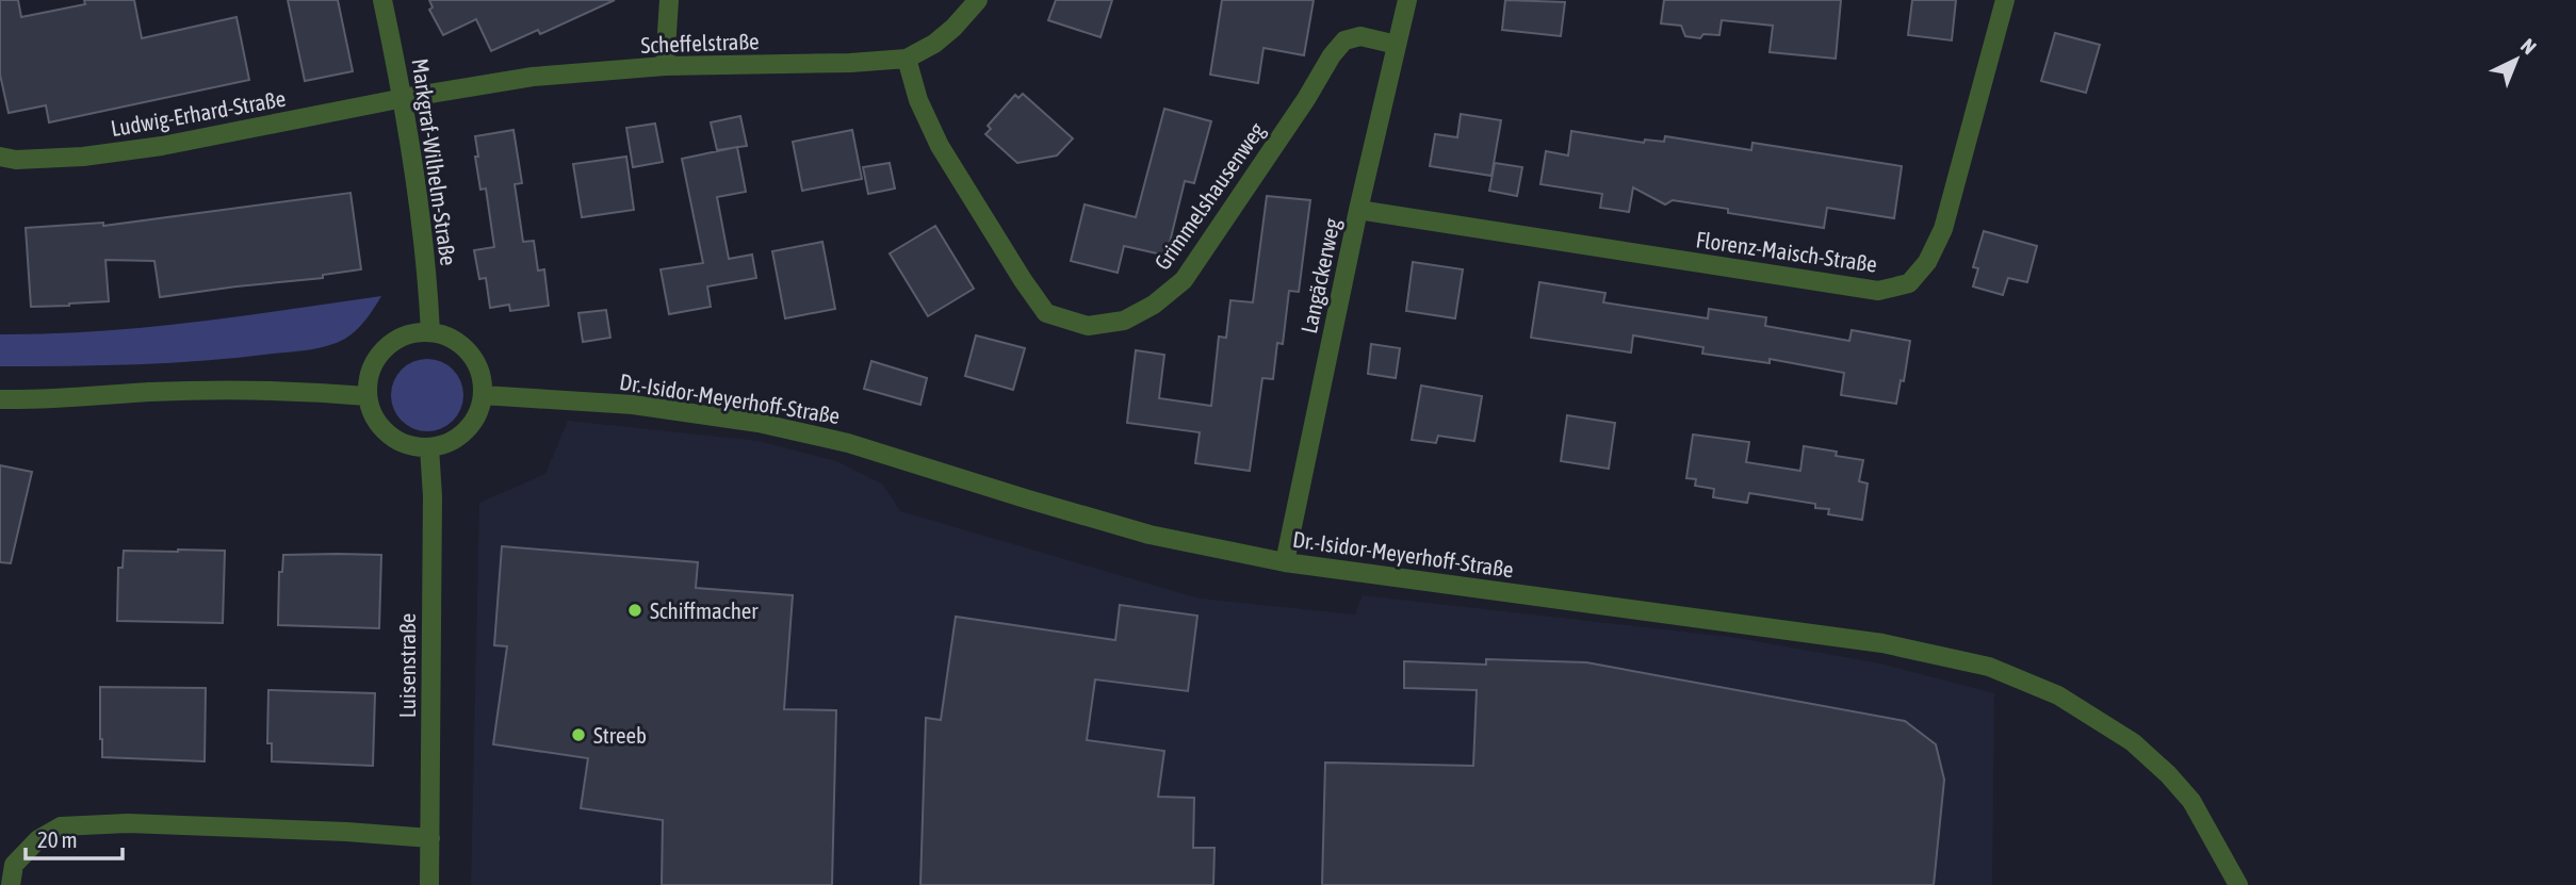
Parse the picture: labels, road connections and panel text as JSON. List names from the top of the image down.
{
  "streets": {
    "street": [
      "Scheffelstraße",
      "Ludwig-Erhard-Straße",
      "Markgraf-Wilhelm-Straße",
      "Grimmelshausenweg",
      "Florenz-Maisch-Straße",
      "Langäckerweg",
      "Dr.-Isidor-Meyerhoff-Straße",
      "Luisenstraße"
    ]
  },
  "crossings": [
    ["Scheffelstraße", "Ludwig-Erhard-Straße"],
    ["Scheffelstraße", "Markgraf-Wilhelm-Straße"],
    ["Scheffelstraße", "Grimmelshausenweg"],
    ["Ludwig-Erhard-Straße", "Markgraf-Wilhelm-Straße"],
    ["Markgraf-Wilhelm-Straße", "Dr.-Isidor-Meyerhoff-Straße"],
    ["Markgraf-Wilhelm-Straße", "Luisenstraße"],
    ["Grimmelshausenweg", "Langäckerweg"],
    ["Florenz-Maisch-Straße", "Langäckerweg"],
    ["Langäckerweg", "Dr.-Isidor-Meyerhoff-Straße"],
    ["Dr.-Isidor-Meyerhoff-Straße", "Luisenstraße"]
  ],
  "places": ["Schiffmacher", "Streeb"],
  "scale_bar": "20 m",
  "north": "top right"
}
